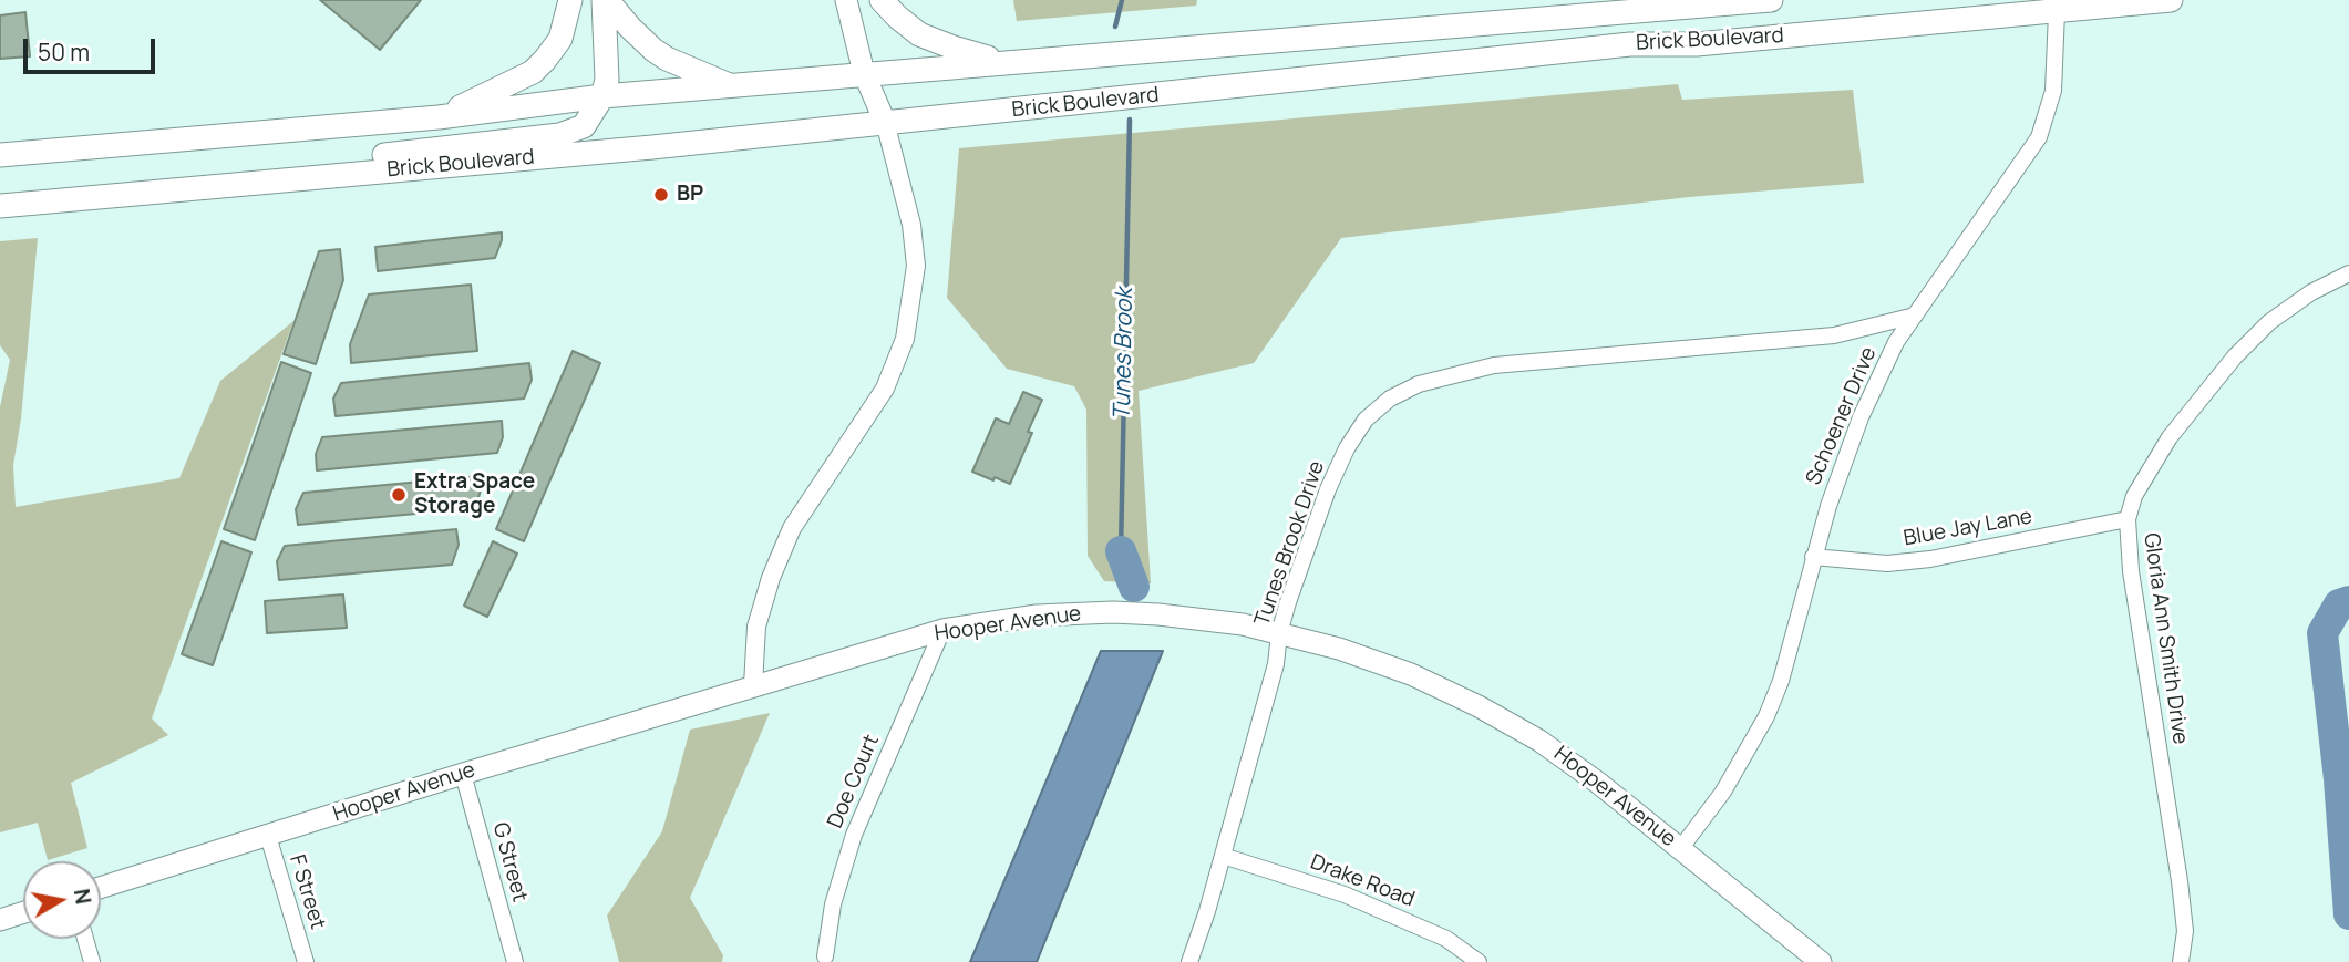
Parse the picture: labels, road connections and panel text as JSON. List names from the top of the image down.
{
  "streets": {
    "main road": ["Brick Boulevard", "Hooper Avenue"],
    "street": [
      "Schoener Drive",
      "Blue Jay Lane",
      "Tunes Brook Drive",
      "Gloria Ann Smith Drive",
      "Doe Court",
      "G Street",
      "Drake Road",
      "F Street"
    ]
  },
  "crossings": [
    ["Brick Boulevard", "Schoener Drive"],
    ["Schoener Drive", "Blue Jay Lane"],
    ["Schoener Drive", "Tunes Brook Drive"],
    ["Schoener Drive", "Hooper Avenue"],
    ["Blue Jay Lane", "Gloria Ann Smith Drive"],
    ["Tunes Brook Drive", "Hooper Avenue"],
    ["Tunes Brook Drive", "Drake Road"],
    ["Hooper Avenue", "Doe Court"],
    ["Hooper Avenue", "G Street"],
    ["Hooper Avenue", "F Street"]
  ],
  "water": ["Tunes Brook"],
  "places": ["BP", "Extra Space Storage"],
  "scale_bar": "50 m",
  "north": "right"
}
